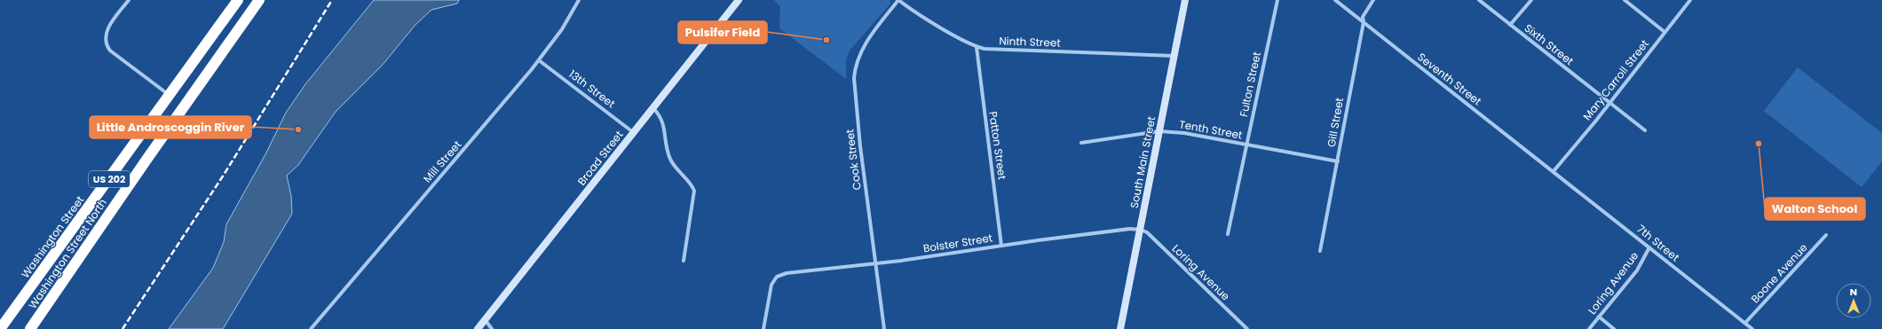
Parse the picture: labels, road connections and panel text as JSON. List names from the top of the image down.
{
  "streets": {
    "highway": ["US 202", "Washington Street", "Washington Street North"],
    "street": [
      "Ninth Street",
      "Sixth Street",
      "Seventh Street",
      "Mary Carroll Street",
      "Fulton Street",
      "13th Street",
      "Gill Street",
      "Tenth Street",
      "Patton Street",
      "Broad Street",
      "Cook Street",
      "Mill Street",
      "South Main Street",
      "Bolster Street",
      "7th Street",
      "Loring Avenue",
      "Boone Avenue"
    ]
  },
  "crossings": [
    ["Ninth Street", "Patton Street"],
    ["Ninth Street", "Cook Street"],
    ["Ninth Street", "South Main Street"],
    ["Sixth Street", "Mary Carroll Street"],
    ["Seventh Street", "Mary Carroll Street"],
    ["Seventh Street", "Gill Street"],
    ["Seventh Street", "7th Street"],
    ["Mary Carroll Street", "7th Street"],
    ["Fulton Street", "Tenth Street"],
    ["13th Street", "Broad Street"],
    ["13th Street", "Mill Street"],
    ["Gill Street", "Tenth Street"],
    ["Tenth Street", "South Main Street"],
    ["Patton Street", "Bolster Street"],
    ["Cook Street", "Bolster Street"],
    ["South Main Street", "Bolster Street"],
    ["South Main Street", "Loring Avenue"],
    ["Bolster Street", "Loring Avenue"],
    ["7th Street", "Loring Avenue"],
    ["7th Street", "Boone Avenue"]
  ],
  "places": ["Pulsifer Field", "Little Androscoggin River", "Walton School"],
  "north": "top"
}
